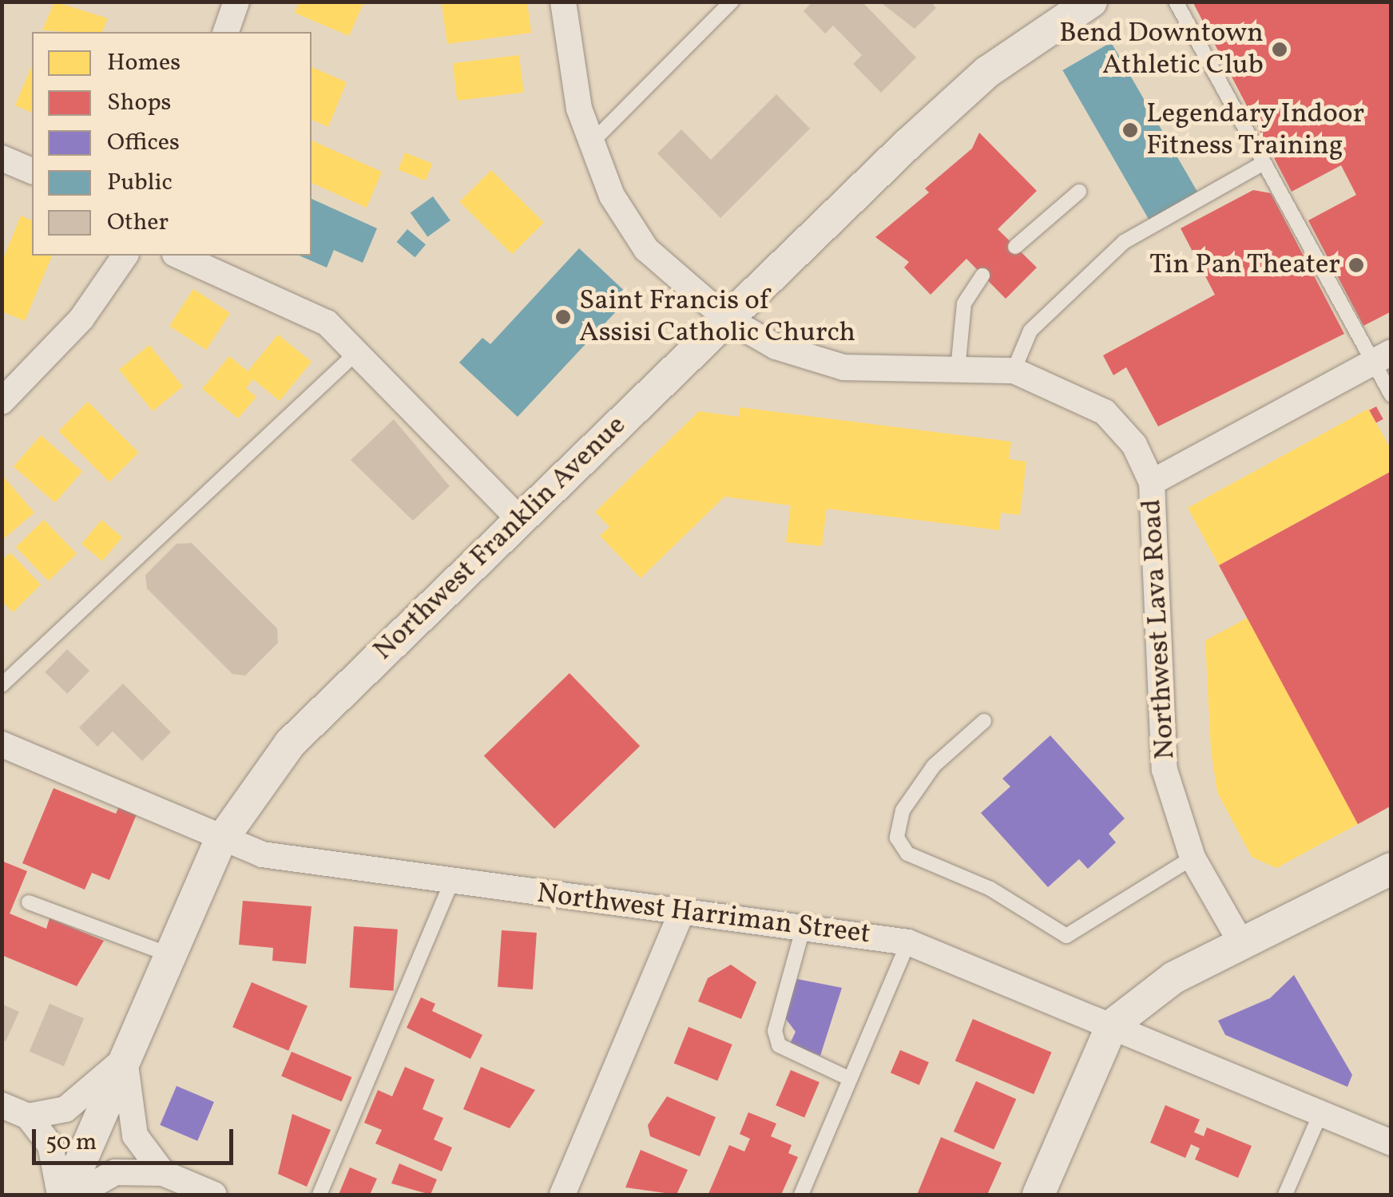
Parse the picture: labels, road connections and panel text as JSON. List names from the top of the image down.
{
  "streets": {
    "street": ["Northwest Franklin Avenue", "Northwest Lava Road", "Northwest Harriman Street"]
  },
  "crossings": [
    ["Northwest Franklin Avenue", "Northwest Lava Road"],
    ["Northwest Franklin Avenue", "Northwest Harriman Street"]
  ],
  "places": [
    "Bend Downtown Athletic Club",
    "Legendary Indoor Fitness Training",
    "Tin Pan Theater",
    "Saint Francis of Assisi Catholic Church"
  ],
  "legend": [
    "Homes",
    "Shops",
    "Offices",
    "Public",
    "Other"
  ],
  "scale_bar": "50 m"
}
